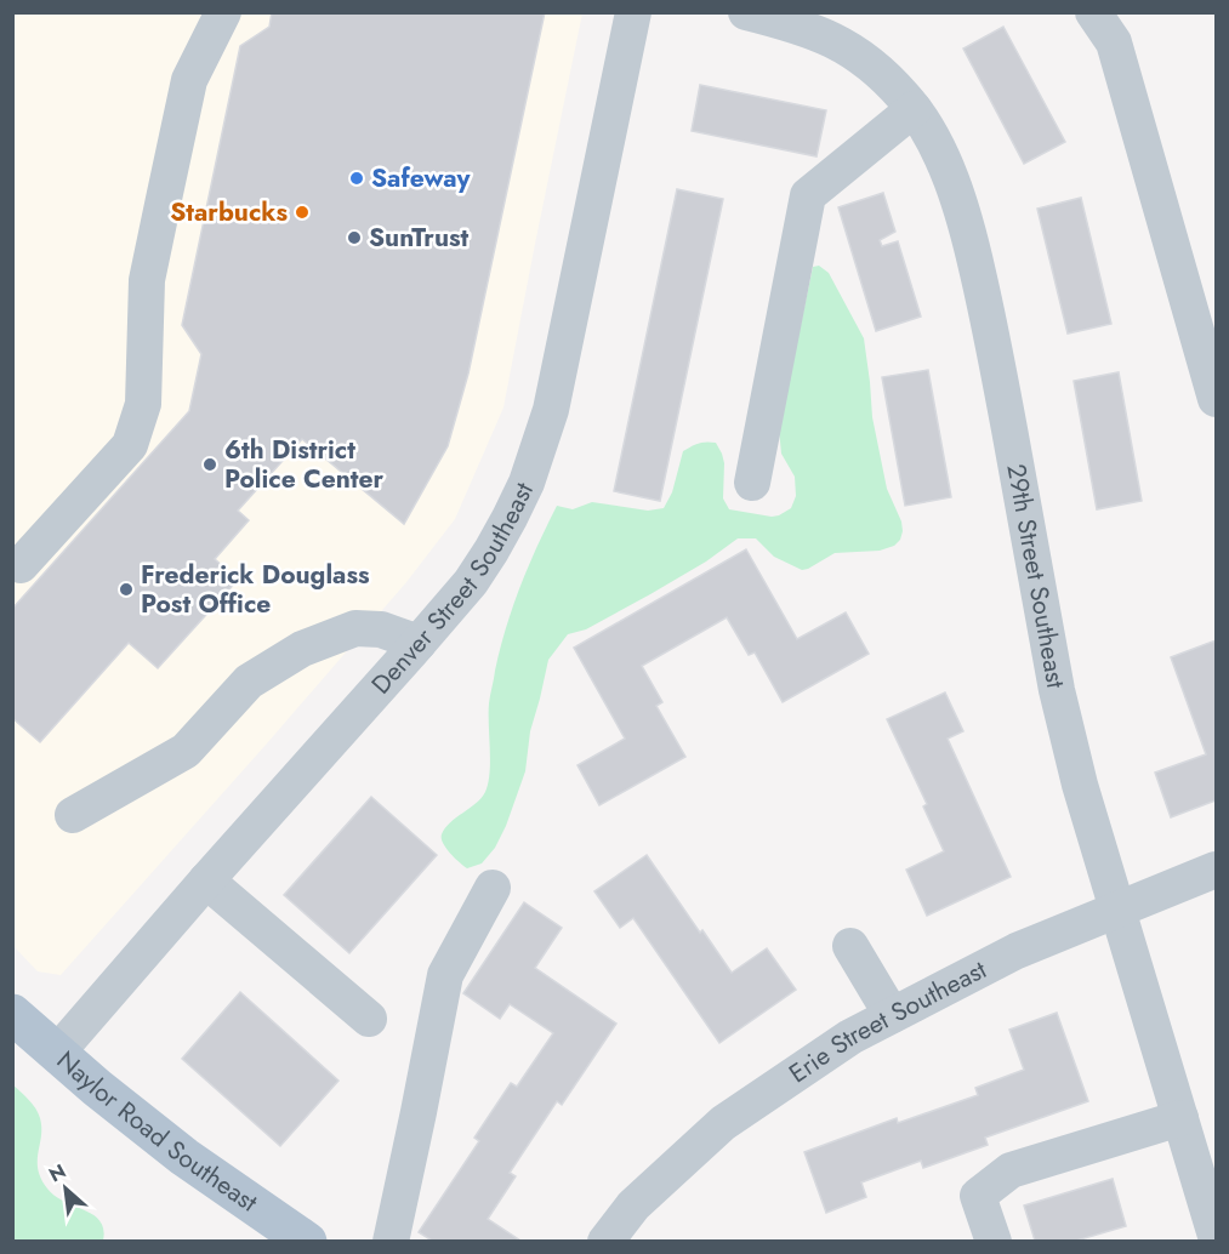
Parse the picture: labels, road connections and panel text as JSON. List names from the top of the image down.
{
  "streets": {
    "main road": ["Naylor Road Southeast"],
    "street": ["29th Street Southeast", "Denver Street Southeast", "Erie Street Southeast"]
  },
  "crossings": [
    ["29th Street Southeast", "Erie Street Southeast"],
    ["Denver Street Southeast", "Naylor Road Southeast"]
  ],
  "places": [
    "Safeway",
    "Starbucks",
    "SunTrust",
    "6th District Police Center",
    "Frederick Douglass Post Office"
  ],
  "north": "top left"
}
